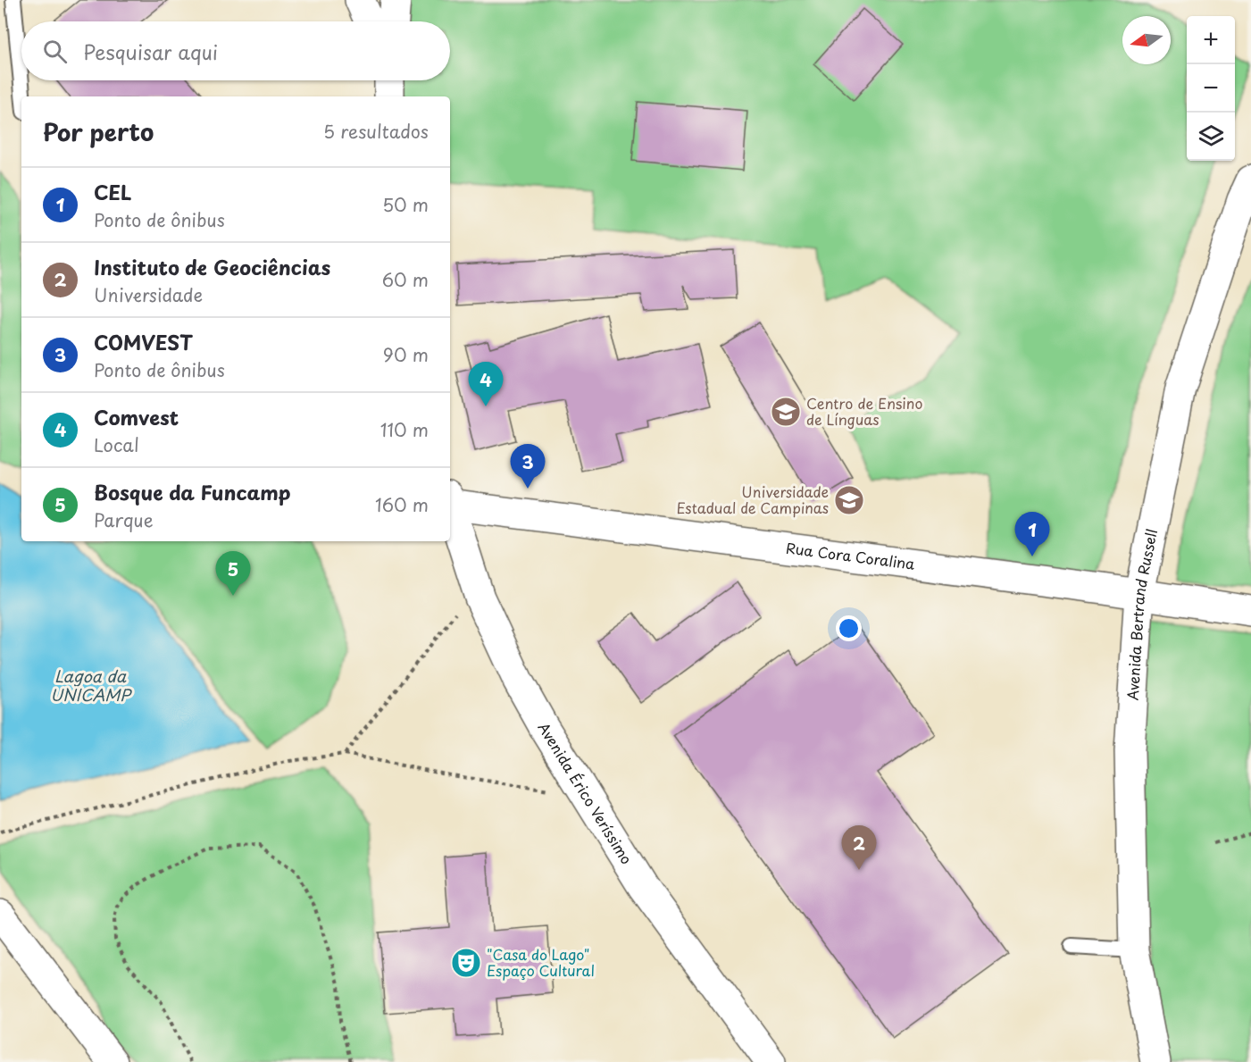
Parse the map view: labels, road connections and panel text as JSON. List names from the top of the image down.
{
  "streets": {
    "street": ["Rua Cora Coralina", "Avenida Bertrand Russell", "Avenida Érico Veríssimo"]
  },
  "crossings": [
    ["Rua Cora Coralina", "Avenida Bertrand Russell"]
  ],
  "water": ["Lagoa da UNICAMP"],
  "places": {
    "school or university": ["Centro de Ensino de Línguas", "Universidade Estadual de Campinas"],
    "theatre": ["\"Casa do Lago\" Espaço Cultural"]
  },
  "north": "left",
  "page": {
    "map_buttons": ["+", "−"],
    "search": "Pesquisar aqui",
    "heading": ["Por perto", "5 resultados"],
    "list": [
      {
        "mark": "1",
        "name": "CEL",
        "note": "Ponto de ônibus",
        "value": "50 m"
      },
      {
        "mark": "2",
        "name": "Instituto de Geociências",
        "note": "Universidade",
        "value": "60 m"
      },
      {
        "mark": "3",
        "name": "COMVEST",
        "note": "Ponto de ônibus",
        "value": "90 m"
      },
      {
        "mark": "4",
        "name": "Comvest",
        "note": "Local",
        "value": "110 m"
      },
      {
        "mark": "5",
        "name": "Bosque da Funcamp",
        "note": "Parque",
        "value": "160 m"
      }
    ],
    "pins": [
      "4",
      "3",
      "1",
      "5",
      "2"
    ]
  }
}
